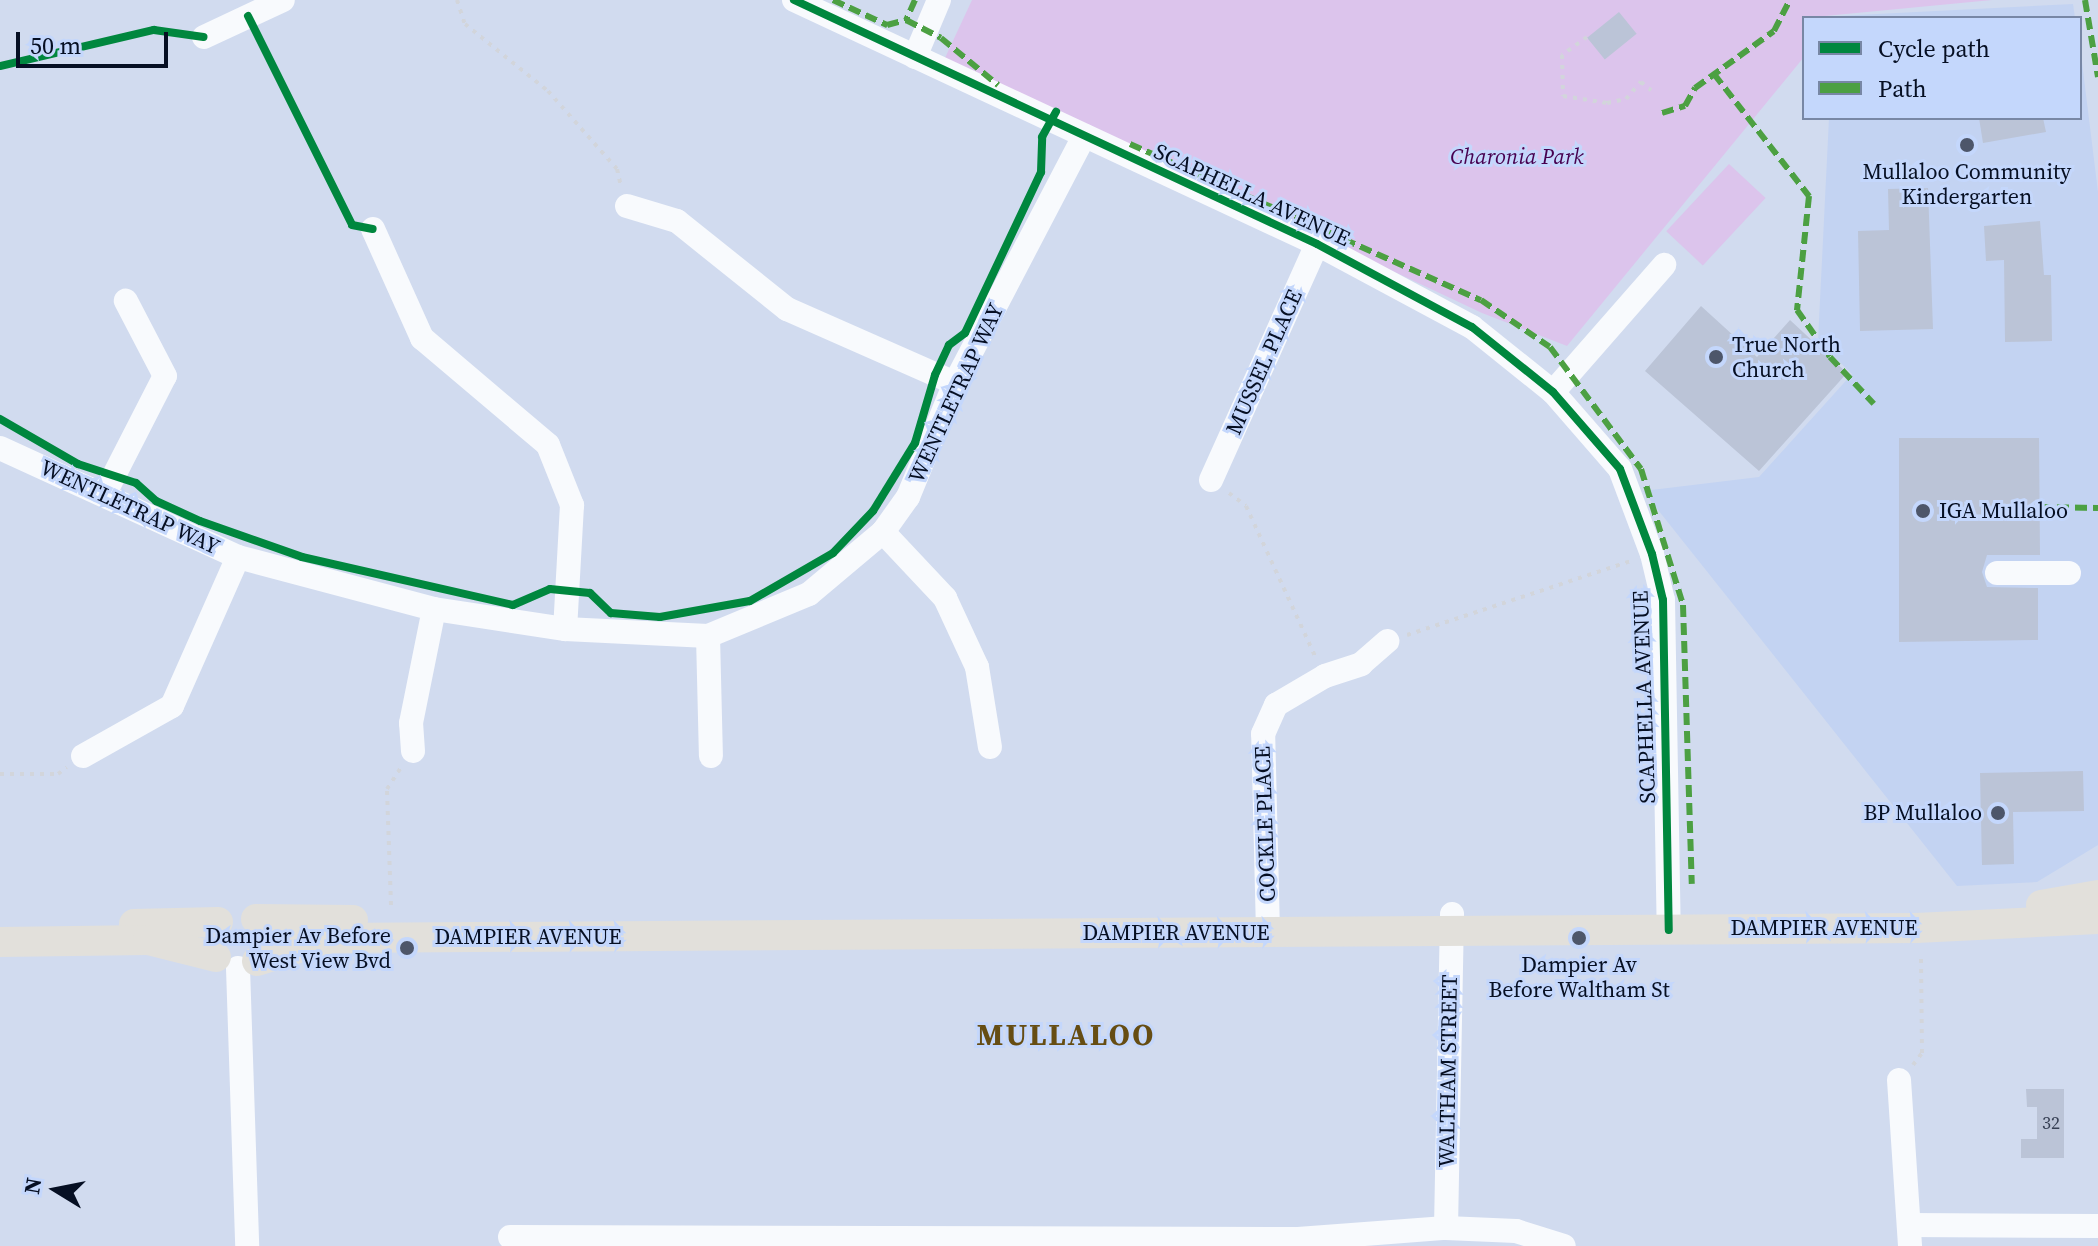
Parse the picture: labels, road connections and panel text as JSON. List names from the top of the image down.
{
  "streets": {
    "main road": ["DAMPIER AVENUE"],
    "street": [
      "SCAPHELLA AVENUE",
      "MUSSEL PLACE",
      "WENTLETRAP WAY",
      "COCKLE PLACE",
      "WALTHAM STREET"
    ]
  },
  "crossings": [
    ["SCAPHELLA AVENUE", "MUSSEL PLACE"],
    ["SCAPHELLA AVENUE", "WENTLETRAP WAY"],
    ["SCAPHELLA AVENUE", "DAMPIER AVENUE"],
    ["COCKLE PLACE", "DAMPIER AVENUE"],
    ["DAMPIER AVENUE", "WALTHAM STREET"]
  ],
  "districts": ["MULLALOO"],
  "parks": ["Charonia Park"],
  "places": [
    "Mullaloo Community Kindergarten",
    "True North Church",
    "IGA Mullaloo",
    "BP Mullaloo",
    "Dampier Av Before Waltham St",
    "Dampier Av Before West View Bvd"
  ],
  "house_numbers": ["32"],
  "legend": ["Cycle path", "Path"],
  "scale_bar": "50 m",
  "north": "left"
}
